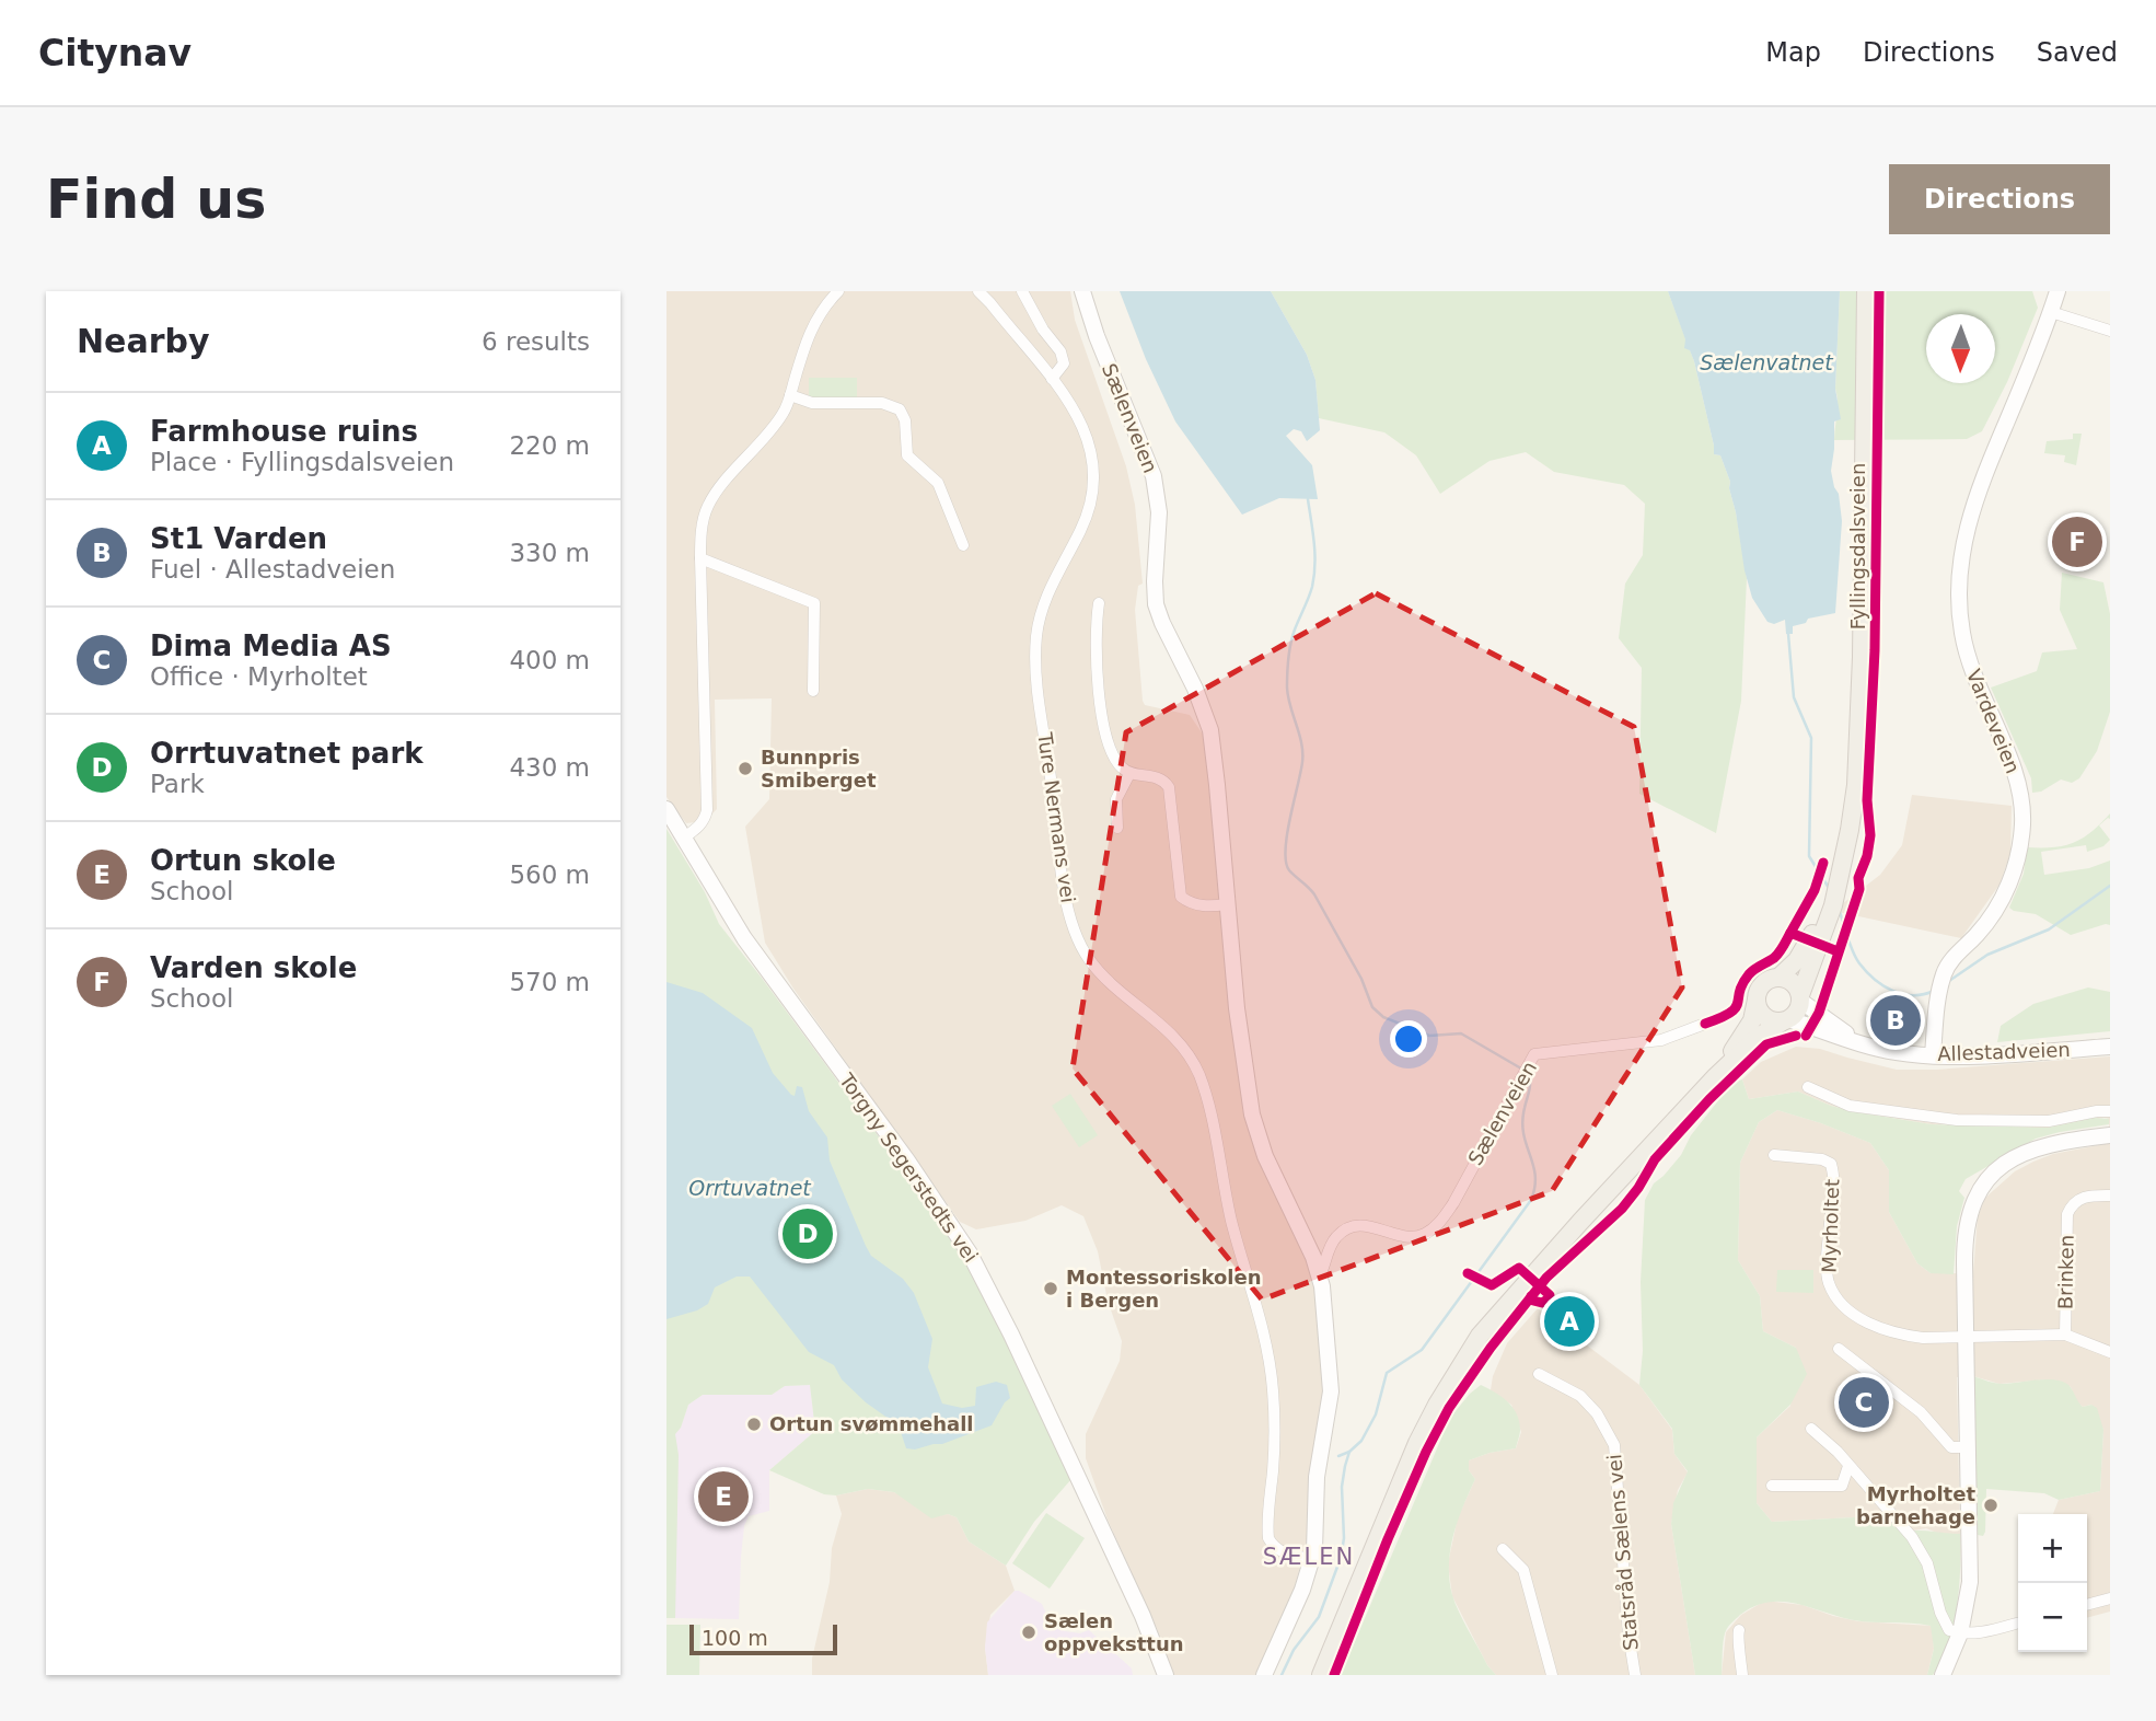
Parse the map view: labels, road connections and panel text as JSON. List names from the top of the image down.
{
  "streets": {
    "main road": [
      "Sælenveien",
      "Fyllingsdalsveien",
      "Vardeveien",
      "Allestadveien",
      "Torgny Segerstedts vei"
    ],
    "street": [
      "Ture Nermans vei",
      "Myrholtet",
      "Brinken",
      "Statsråd Sælens vei"
    ]
  },
  "crossings": [
    ["Sælenveien", "Ture Nermans vei"],
    ["Fyllingsdalsveien", "Allestadveien"],
    ["Vardeveien", "Allestadveien"]
  ],
  "districts": ["SÆLEN"],
  "water": ["Sælenvatnet", "Orrtuvatnet"],
  "places": [
    "Bunnpris Smiberget",
    "Montessoriskolen i Bergen",
    "Ortun svømmehall",
    "Myrholtet barnehage",
    "Sælen oppveksttun"
  ],
  "scale_bar": "100 m",
  "north": "bottom",
  "page": {
    "header": "Citynav",
    "nav": ["Map", "Directions", "Saved"],
    "buttons": "Directions",
    "title": "Find us",
    "heading": ["Nearby", "6 results"],
    "list": [
      {
        "mark": "A",
        "name": "Farmhouse ruins",
        "note": "Place · Fyllingsdalsveien",
        "value": "220 m"
      },
      {
        "mark": "B",
        "name": "St1 Varden",
        "note": "Fuel · Allestadveien",
        "value": "330 m"
      },
      {
        "mark": "C",
        "name": "Dima Media AS",
        "note": "Office · Myrholtet",
        "value": "400 m"
      },
      {
        "mark": "D",
        "name": "Orrtuvatnet park",
        "note": "Park",
        "value": "430 m"
      },
      {
        "mark": "E",
        "name": "Ortun skole",
        "note": "School",
        "value": "560 m"
      },
      {
        "mark": "F",
        "name": "Varden skole",
        "note": "School",
        "value": "570 m"
      }
    ],
    "pins": [
      "F",
      "B",
      "D",
      "A",
      "C",
      "E"
    ],
    "map_buttons": ["+", "−"],
    "scale": "100 m"
  }
}
